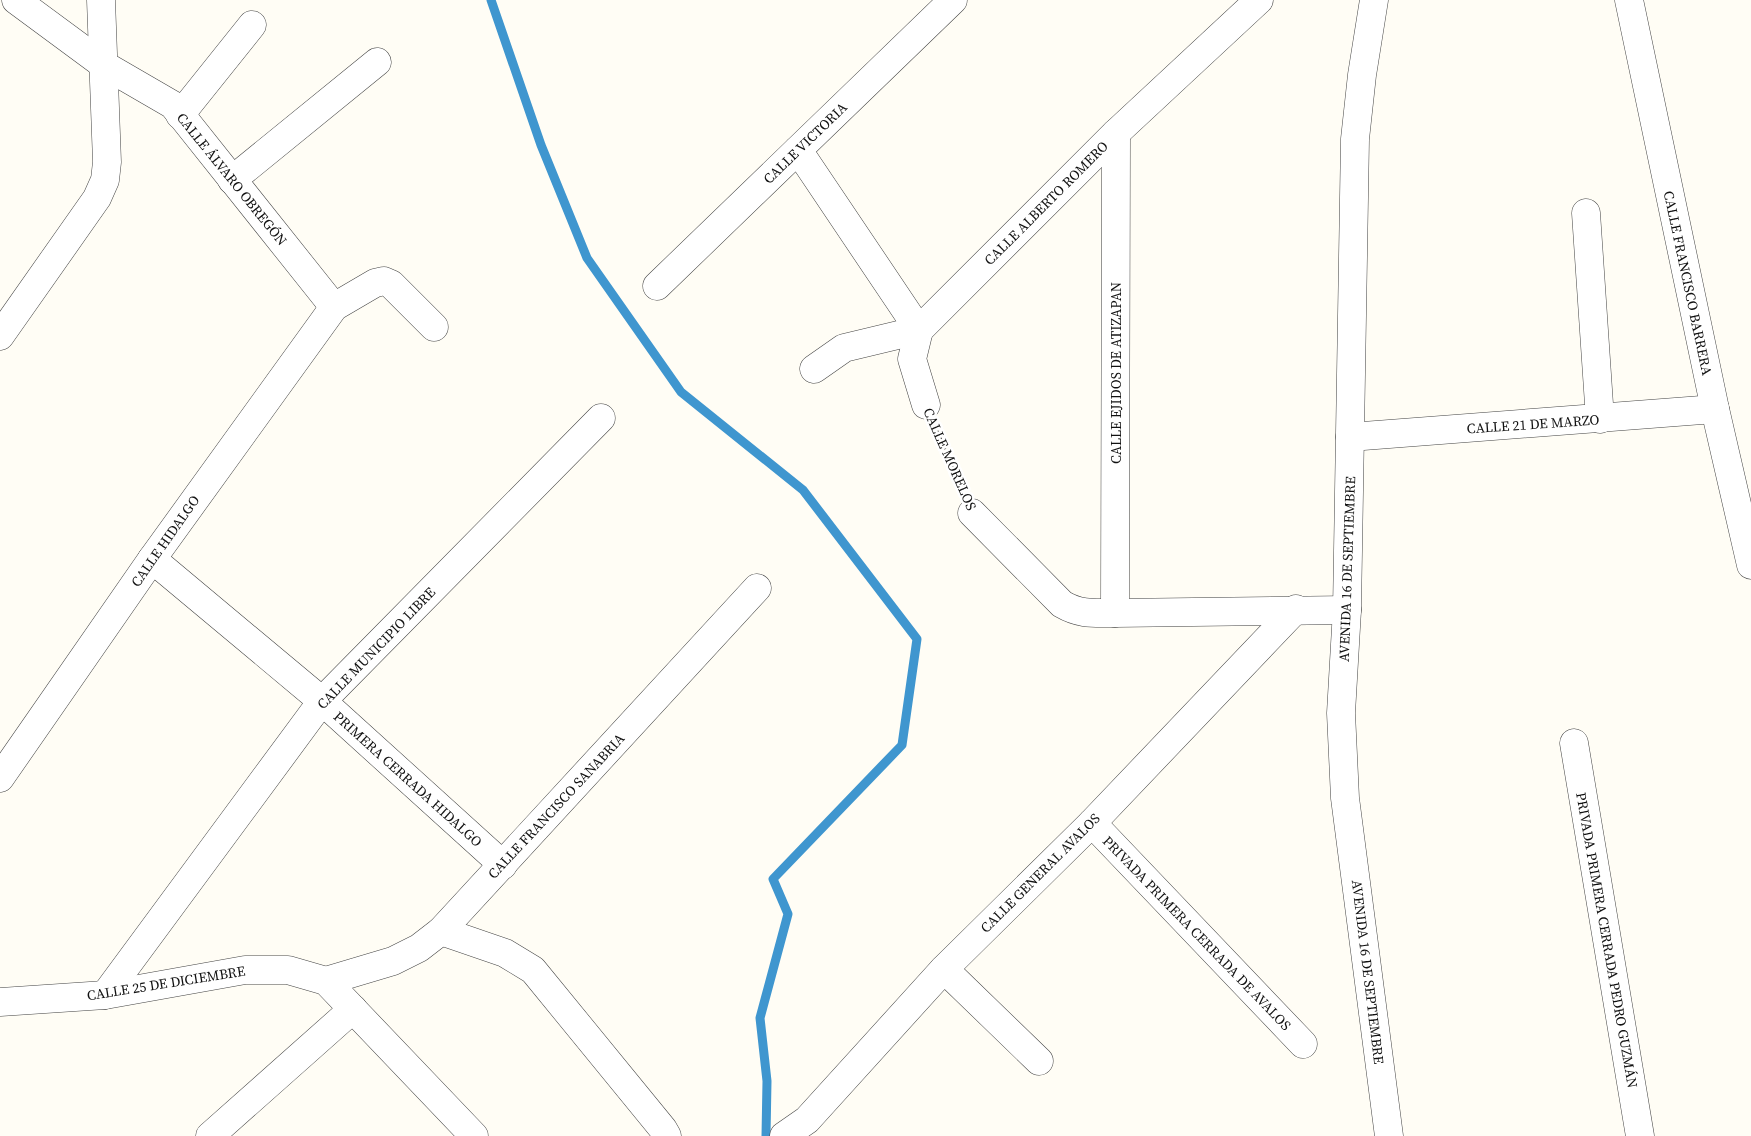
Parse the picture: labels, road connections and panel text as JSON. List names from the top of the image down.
{
  "streets": {
    "street": [
      "CALLE VICTORIA",
      "CALLE ÁLVARO OBREGÓN",
      "CALLE ALBERTO ROMERO",
      "CALLE FRANCISCO BARRERA",
      "CALLE EJIDOS DE ATIZAPAN",
      "CALLE 21 DE MARZO",
      "CALLE MORELOS",
      "CALLE HIDALGO",
      "AVENIDA 16 DE SEPTIEMBRE",
      "CALLE MUNICIPIO LIBRE",
      "PRIMERA CERRADA HIDALGO",
      "CALLE FRANCISCO SANABRIA",
      "CALLE GENERAL AVALOS",
      "PRIVADA PRIMERA CERRADA DE AVALOS",
      "PRIVADA PRIMERA CERRADA PEDRO GUZMÁN",
      "CALLE 25 DE DICIEMBRE"
    ]
  },
  "crossings": [
    ["CALLE ÁLVARO OBREGÓN", "CALLE HIDALGO"],
    ["CALLE ALBERTO ROMERO", "CALLE EJIDOS DE ATIZAPAN"],
    ["CALLE ALBERTO ROMERO", "CALLE MORELOS"],
    ["CALLE FRANCISCO BARRERA", "CALLE 21 DE MARZO"],
    ["CALLE EJIDOS DE ATIZAPAN", "CALLE MORELOS"],
    ["CALLE 21 DE MARZO", "AVENIDA 16 DE SEPTIEMBRE"],
    ["CALLE MORELOS", "AVENIDA 16 DE SEPTIEMBRE"],
    ["CALLE MORELOS", "CALLE GENERAL AVALOS"],
    ["CALLE HIDALGO", "PRIMERA CERRADA HIDALGO"],
    ["CALLE MUNICIPIO LIBRE", "PRIMERA CERRADA HIDALGO"],
    ["CALLE MUNICIPIO LIBRE", "CALLE 25 DE DICIEMBRE"],
    ["PRIMERA CERRADA HIDALGO", "CALLE FRANCISCO SANABRIA"],
    ["CALLE FRANCISCO SANABRIA", "CALLE 25 DE DICIEMBRE"],
    ["CALLE GENERAL AVALOS", "PRIVADA PRIMERA CERRADA DE AVALOS"]
  ]
}
